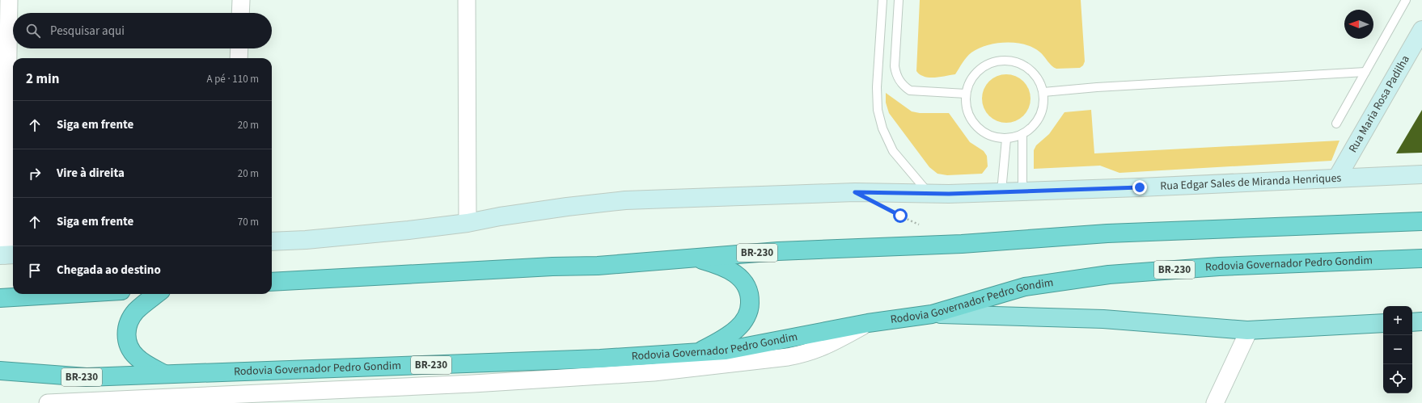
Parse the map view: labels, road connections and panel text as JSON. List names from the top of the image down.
{
  "streets": {
    "highway": ["BR-230", "Rodovia Governador Pedro Gondim"],
    "main road": ["Rua Maria Rosa Padilha", "Rua Edgar Sales de Miranda Henriques"]
  },
  "crossings": [
    ["Rua Maria Rosa Padilha", "Rua Edgar Sales de Miranda Henriques"]
  ],
  "north": "left",
  "page": {
    "search": "Pesquisar aqui",
    "heading": ["2 min", "A pé · 110 m"],
    "list": [
      ["Siga em frente", "20 m"],
      ["Vire à direita", "20 m"],
      ["Siga em frente", "70 m"],
      "Chegada ao destino"
    ],
    "map_buttons": ["+", "−"]
  }
}
